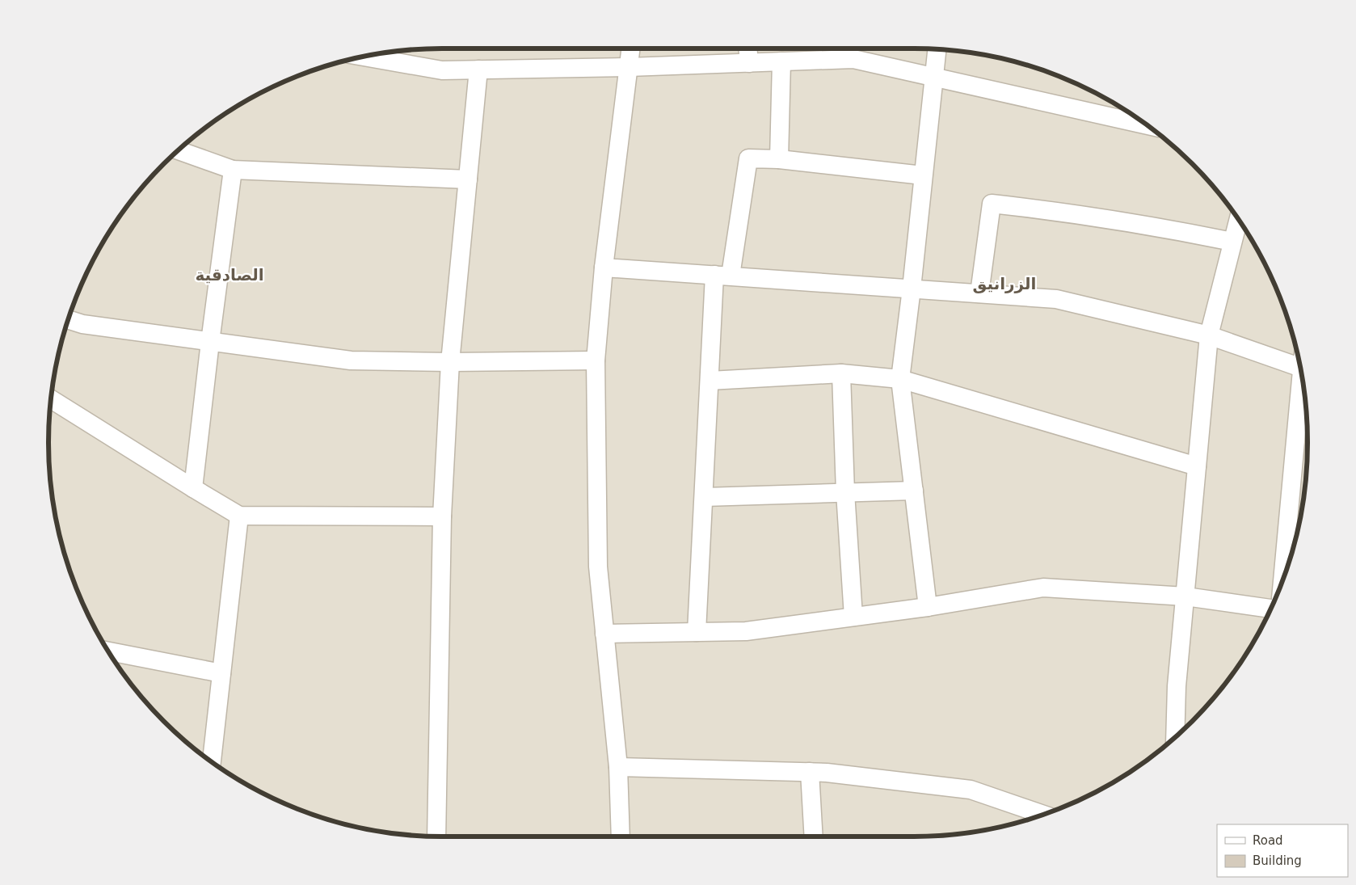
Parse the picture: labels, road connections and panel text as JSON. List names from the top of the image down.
{
  "districts": ["الصادقية", "الزرانيق"],
  "legend": ["Road", "Building"]
}
